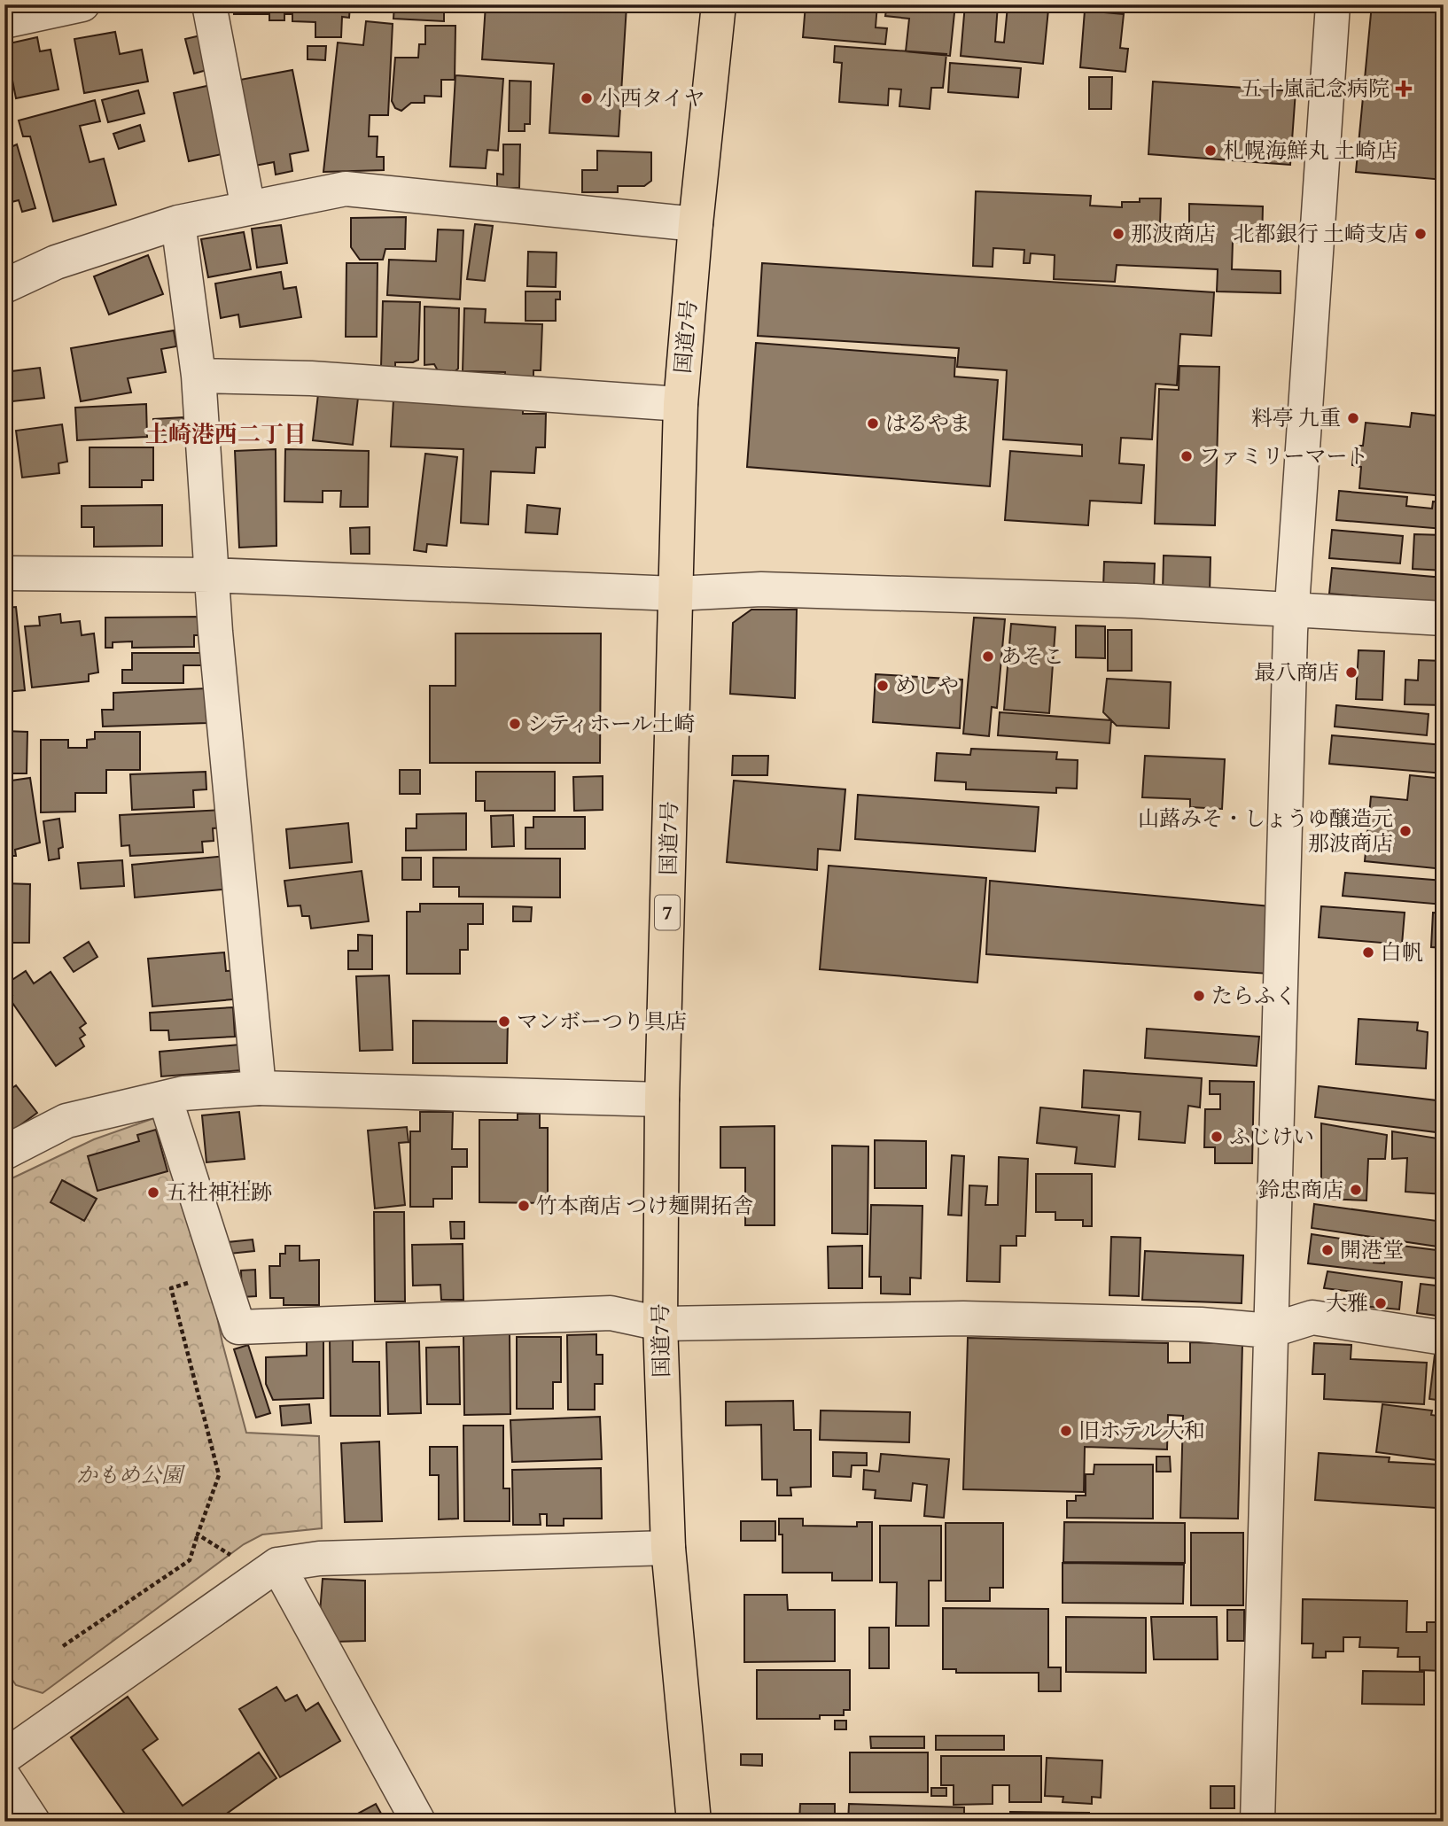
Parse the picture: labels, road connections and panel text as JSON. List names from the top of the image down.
{
  "streets": {
    "highway": ["国道7号", "7"]
  },
  "districts": ["土崎港西二丁目"],
  "parks": ["かもめ公園"],
  "places": {
    "health": ["五十嵐記念病院"],
    "other": [
      "小西タイヤ",
      "札幌海鮮丸 土崎店",
      "那波商店",
      "北都銀行 土崎支店",
      "料亭 九重",
      "はるやま",
      "ファミリーマート",
      "あそこ",
      "最八商店",
      "めしや",
      "シティホール土崎",
      "山蕗みそ・しょうゆ醸造元 那波商店",
      "白帆",
      "たらふく",
      "マンボーつり具店",
      "ふじけい",
      "鈴忠商店",
      "五社神社跡",
      "竹本商店 つけ麺開拓舎",
      "開港堂",
      "大雅",
      "旧ホテル大和"
    ]
  }
}
